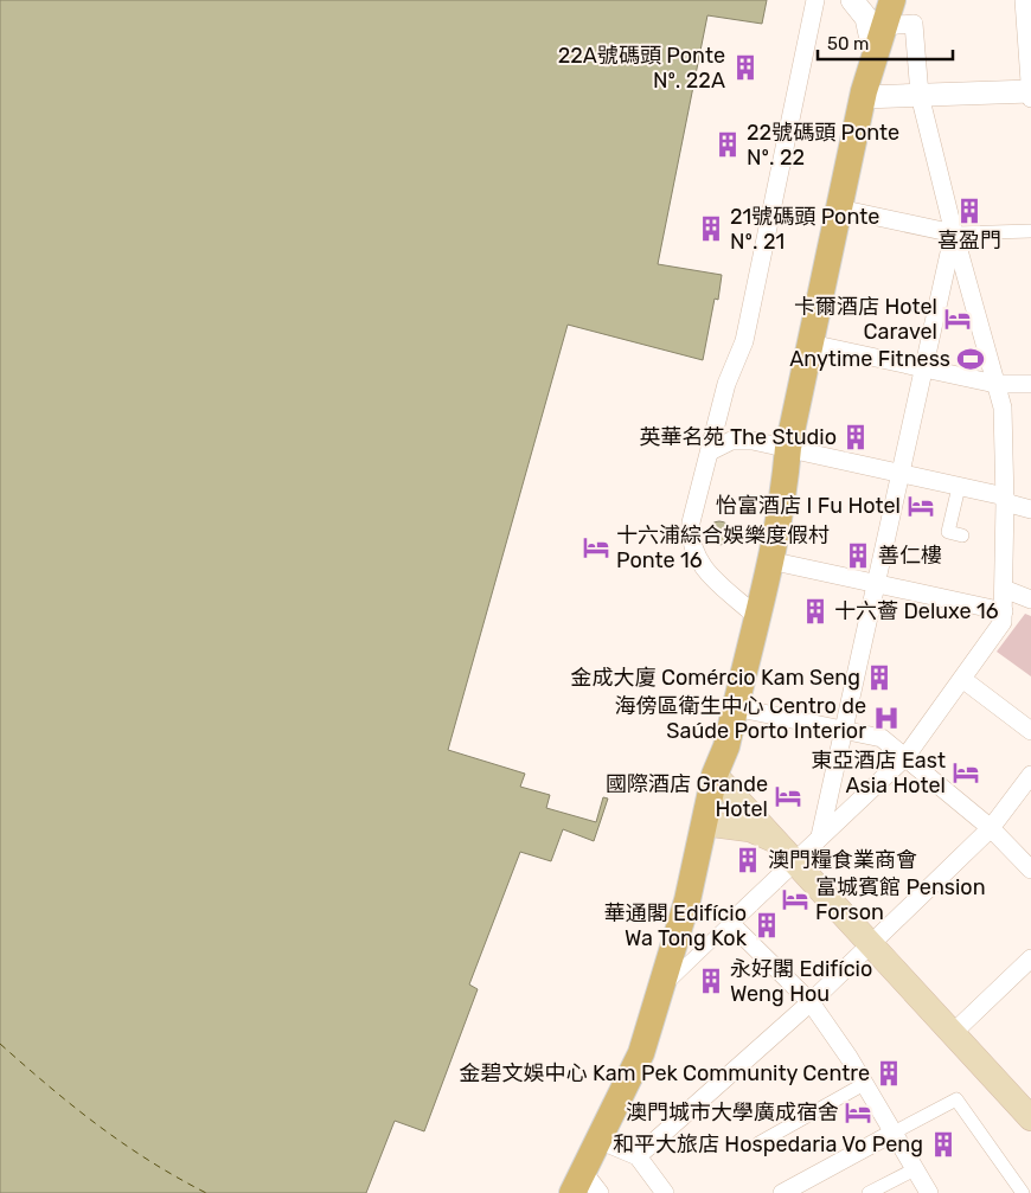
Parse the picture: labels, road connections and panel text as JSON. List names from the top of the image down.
{
  "places": {
    "building": [
      "22A號碼頭 Ponte Nº. 22A",
      "22號碼頭 Ponte Nº. 22",
      "喜盈門",
      "21號碼頭 Ponte Nº. 21",
      "英華名苑 The Studio",
      "善仁樓",
      "十六薈 Deluxe 16",
      "金成大廈 Comércio Kam Seng",
      "澳門糧食業商會",
      "華通閣 Edifício Wa Tong Kok",
      "永好閣 Edifício Weng Hou",
      "金碧文娛中心 Kam Pek Community Centre",
      "和平大旅店 Hospedaria Vo Peng"
    ],
    "hotel": [
      "卡爾酒店 Hotel Caravel",
      "怡富酒店 I Fu Hotel",
      "十六浦綜合娛樂度假村 Ponte 16",
      "東亞酒店 East Asia Hotel",
      "國際酒店 Grande Hotel",
      "富城賓館 Pension Forson",
      "澳門城市大學廣成宿舍"
    ],
    "sports": ["Anytime Fitness"],
    "hospital": ["海傍區衛生中心 Centro de Saúde Porto Interior"]
  },
  "scale_bar": "50 m"
}
